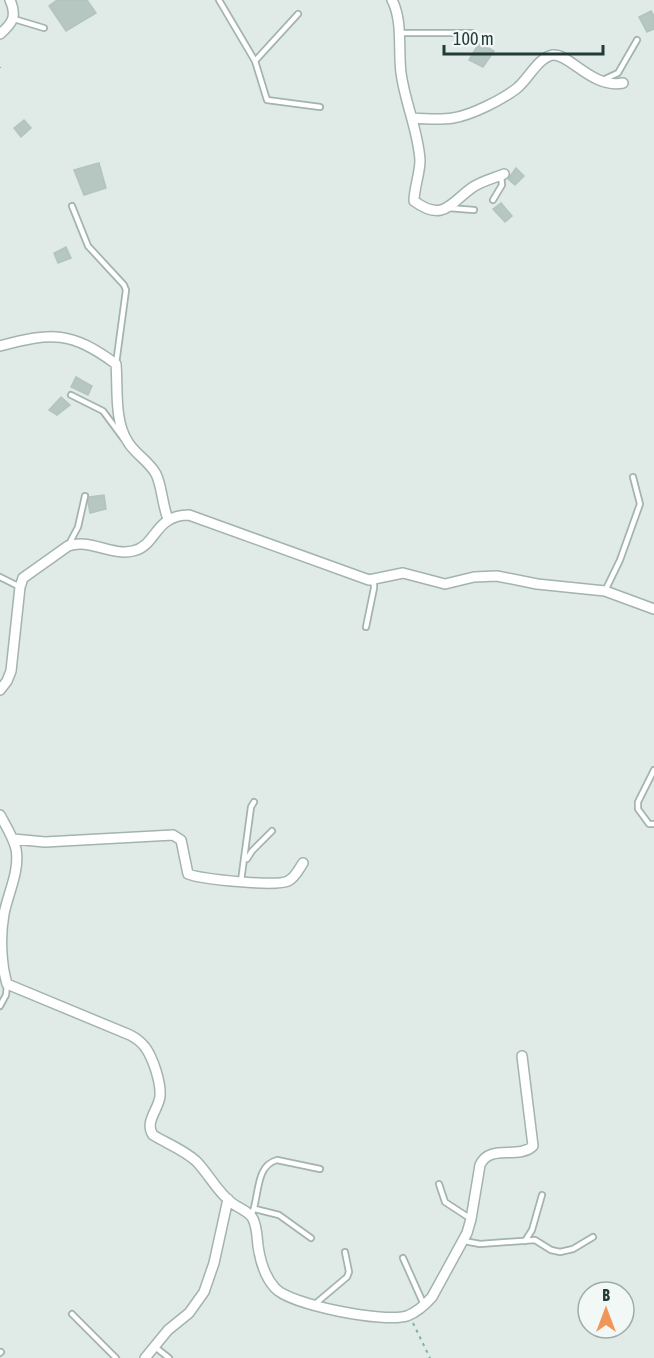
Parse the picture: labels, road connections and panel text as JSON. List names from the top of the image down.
{
  "scale_bar": "100 m",
  "north": "top"
}
